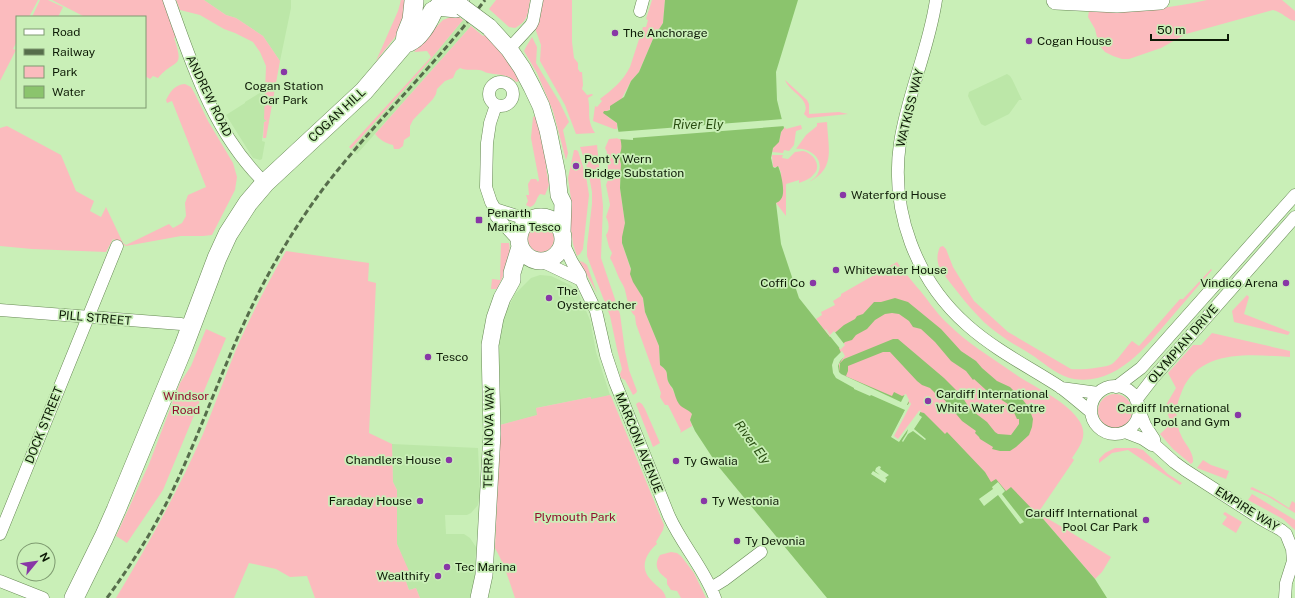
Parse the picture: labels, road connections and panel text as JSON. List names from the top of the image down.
{
  "streets": {
    "main road": ["COGAN HILL"],
    "street": [
      "ANDREW ROAD",
      "WATKISS WAY",
      "PILL STREET",
      "OLYMPIAN DRIVE",
      "DOCK STREET",
      "TERRA NOVA WAY",
      "MARCONI AVENUE",
      "EMPIRE WAY"
    ]
  },
  "crossings": [
    ["ANDREW ROAD", "COGAN HILL"],
    ["WATKISS WAY", "OLYMPIAN DRIVE"],
    ["WATKISS WAY", "EMPIRE WAY"],
    ["PILL STREET", "DOCK STREET"],
    ["OLYMPIAN DRIVE", "EMPIRE WAY"],
    ["TERRA NOVA WAY", "MARCONI AVENUE"]
  ],
  "water": ["River Ely"],
  "parks": ["Windsor Road", "Plymouth Park"],
  "places": {
    "other": [
      "The Anchorage",
      "Cogan House",
      "Cogan Station Car Park",
      "Pont Y Wern Bridge Substation",
      "Waterford House",
      "Whitewater House",
      "Coffi Co",
      "Vindico Arena",
      "The Oystercatcher",
      "Tesco",
      "Cardiff International White Water Centre",
      "Cardiff International Pool and Gym",
      "Chandlers House",
      "Ty Gwalia",
      "Faraday House",
      "Ty Westonia",
      "Cardiff International Pool Car Park",
      "Ty Devonia",
      "Tec Marina",
      "Wealthify"
    ],
    "transit": ["Penarth Marina Tesco"]
  },
  "legend": [
    "Road",
    "Railway",
    "Park",
    "Water"
  ],
  "scale_bar": "50 m",
  "north": "top right"
}
